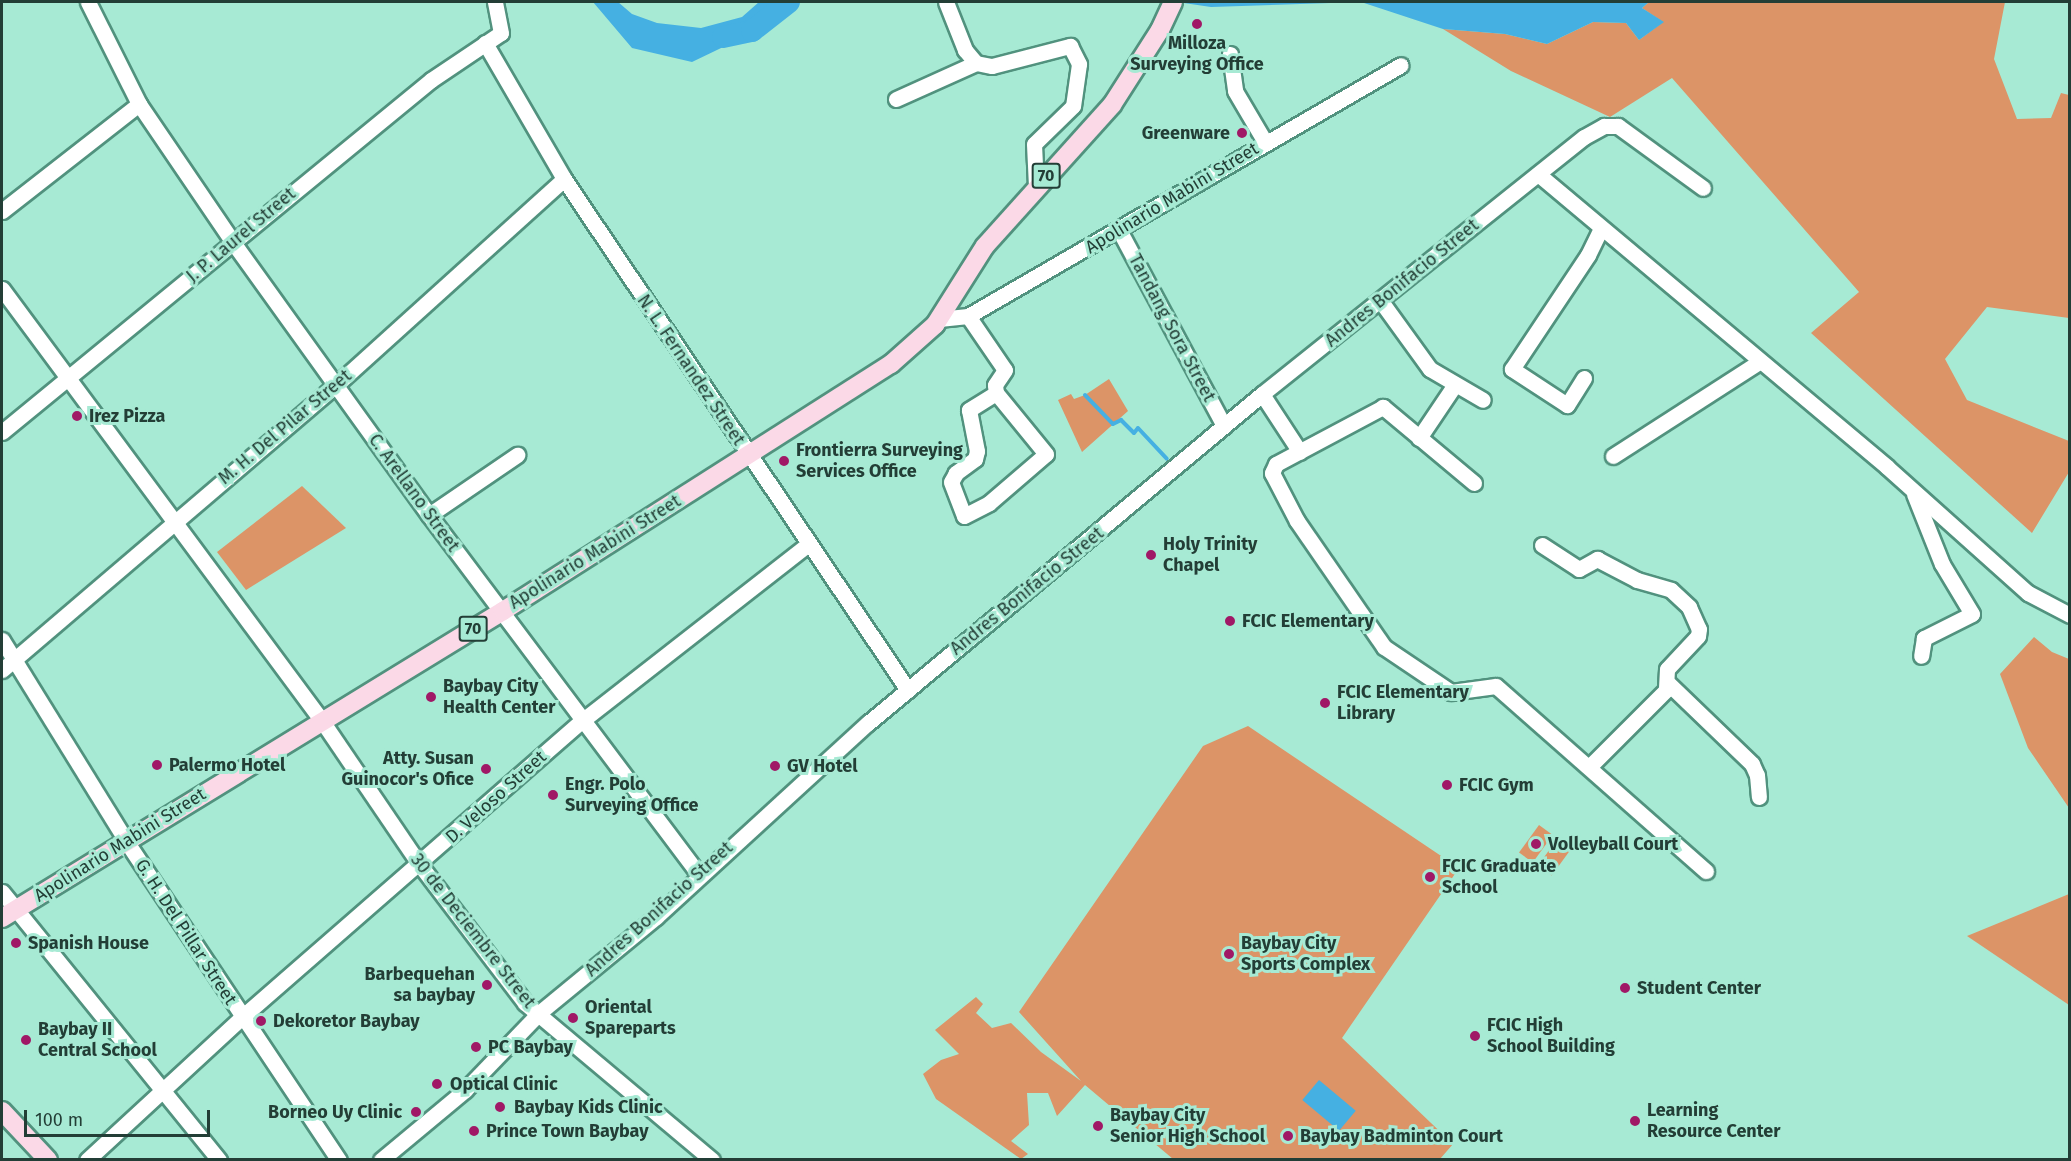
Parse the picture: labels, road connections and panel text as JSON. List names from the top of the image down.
{
  "streets": {
    "main road": ["70", "Apolinario Mabini Street"],
    "street": [
      "J. P. Laurel Street",
      "Andres Bonifacio Street",
      "Tandang Sora Street",
      "N. L. Fernandez Street",
      "M. H. Del Pilar Street",
      "C. Arellano Street",
      "D. Veloso Street",
      "30 de Deciembre Street",
      "G. H. Del Pillar Street"
    ]
  },
  "crossings": [
    ["70", "Apolinario Mabini Street"],
    ["Apolinario Mabini Street", "Tandang Sora Street"],
    ["Apolinario Mabini Street", "N. L. Fernandez Street"],
    ["Apolinario Mabini Street", "C. Arellano Street"],
    ["Apolinario Mabini Street", "30 de Deciembre Street"],
    ["Apolinario Mabini Street", "G. H. Del Pillar Street"],
    ["J. P. Laurel Street", "N. L. Fernandez Street"],
    ["J. P. Laurel Street", "C. Arellano Street"],
    ["J. P. Laurel Street", "30 de Deciembre Street"],
    ["Andres Bonifacio Street", "Tandang Sora Street"],
    ["Andres Bonifacio Street", "N. L. Fernandez Street"],
    ["Andres Bonifacio Street", "C. Arellano Street"],
    ["Andres Bonifacio Street", "30 de Deciembre Street"],
    ["N. L. Fernandez Street", "M. H. Del Pilar Street"],
    ["N. L. Fernandez Street", "D. Veloso Street"],
    ["M. H. Del Pilar Street", "C. Arellano Street"],
    ["M. H. Del Pilar Street", "30 de Deciembre Street"],
    ["M. H. Del Pilar Street", "G. H. Del Pillar Street"],
    ["C. Arellano Street", "D. Veloso Street"],
    ["D. Veloso Street", "30 de Deciembre Street"],
    ["D. Veloso Street", "G. H. Del Pillar Street"]
  ],
  "places": [
    "Milloza Surveying Office",
    "Greenware",
    "Irez Pizza",
    "Frontierra Surveying Services Office",
    "Holy Trinity Chapel",
    "FCIC Elementary",
    "Baybay City Health Center",
    "FCIC Elementary Library",
    "Palermo Hotel",
    "GV Hotel",
    "Atty. Susan Guinocor's Ofice",
    "FCIC Gym",
    "Engr. Polo Surveying Office",
    "Volleyball Court",
    "FCIC Graduate School",
    "Spanish House",
    "Baybay City Sports Complex",
    "Barbequehan sa baybay",
    "Student Center",
    "Oriental Spareparts",
    "Dekoretor Baybay",
    "FCIC High School Building",
    "Baybay II Central School",
    "PC Baybay",
    "Optical Clinic",
    "Baybay Kids Clinic",
    "Borneo Uy Clinic",
    "Learning Resource Center",
    "Baybay City Senior High School",
    "Prince Town Baybay",
    "Baybay Badminton Court"
  ],
  "scale_bar": "100 m"
}
